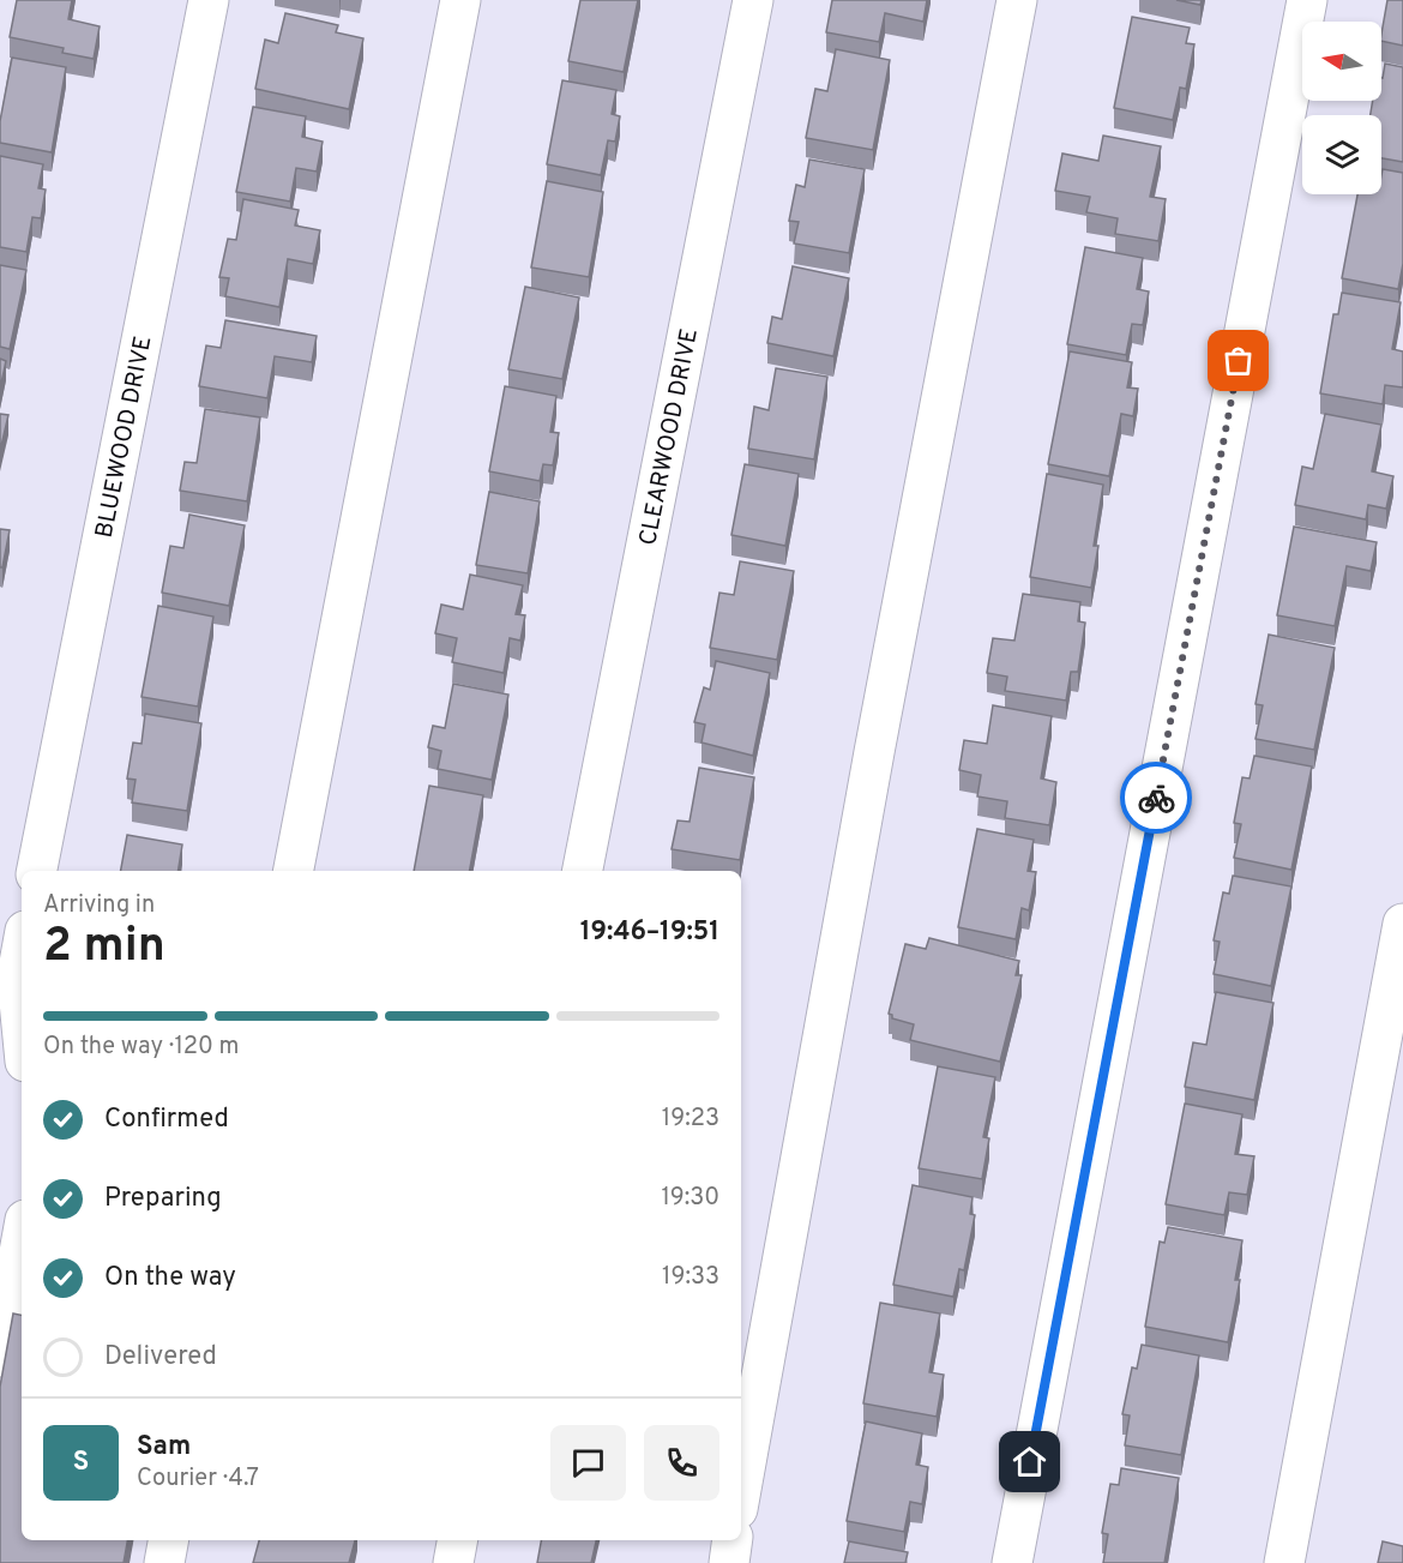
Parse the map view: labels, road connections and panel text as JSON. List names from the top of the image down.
{
  "streets": {
    "street": ["BLUEWOOD DRIVE", "CLEARWOOD DRIVE"]
  },
  "north": "left",
  "page": {
    "heading": ["2 min", "Arriving in", "19:46–19:51"],
    "panel": ["Sam", "Courier · 4.7"],
    "bar": "On the way · 120 m",
    "list": [
      ["Confirmed", "19:23"],
      ["Preparing", "19:30"],
      ["On the way", "19:33"],
      "Delivered"
    ],
    "round": "S"
  }
}
